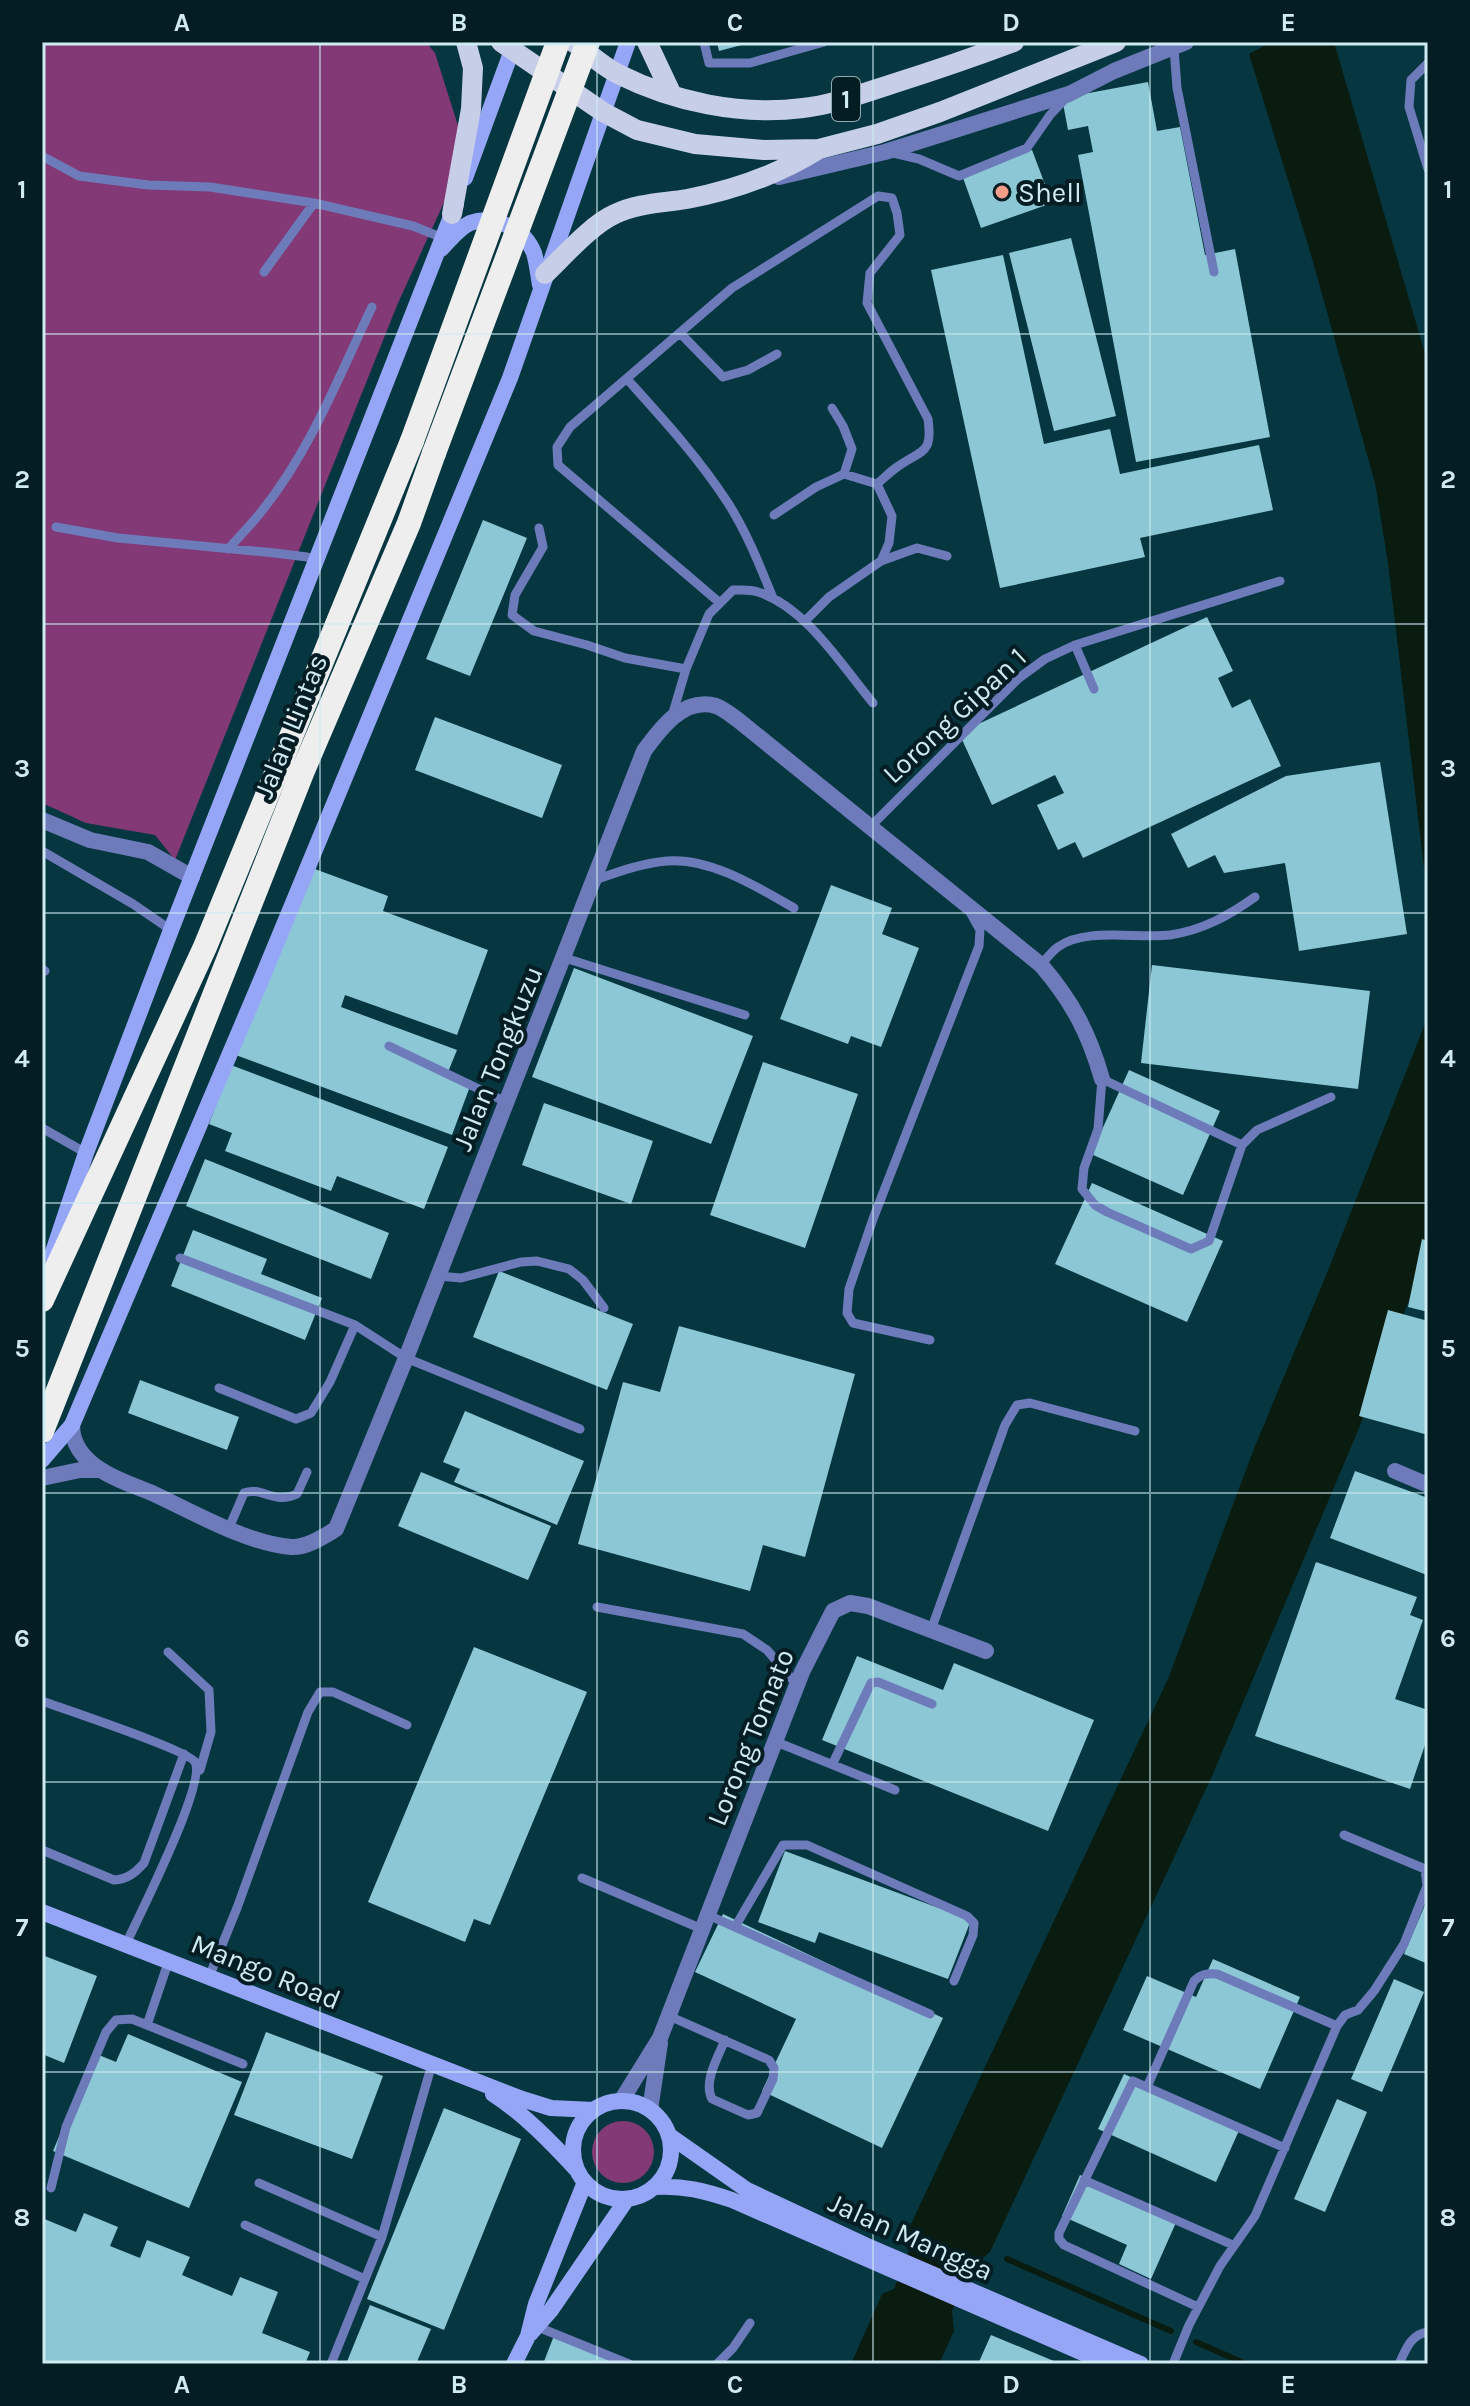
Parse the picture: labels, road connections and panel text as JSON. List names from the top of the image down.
{
  "streets": {
    "highway": ["Jalan Lintas"],
    "main road": ["1"],
    "street": [
      "Jalan Tongkuzu",
      "Lorong Tomato",
      "Mango Road",
      "Jalan Mangga"
    ],
    "lane": ["Lorong Gipan 1"]
  },
  "crossings": [
    ["Lorong Tomato", "Jalan Mangga"]
  ],
  "places": ["Shell"],
  "grid": {
    "columns": [
      "A",
      "B",
      "C",
      "D",
      "E"
    ],
    "rows": [
      "1",
      "2",
      "3",
      "4",
      "5",
      "6",
      "7",
      "8"
    ]
  }
}
